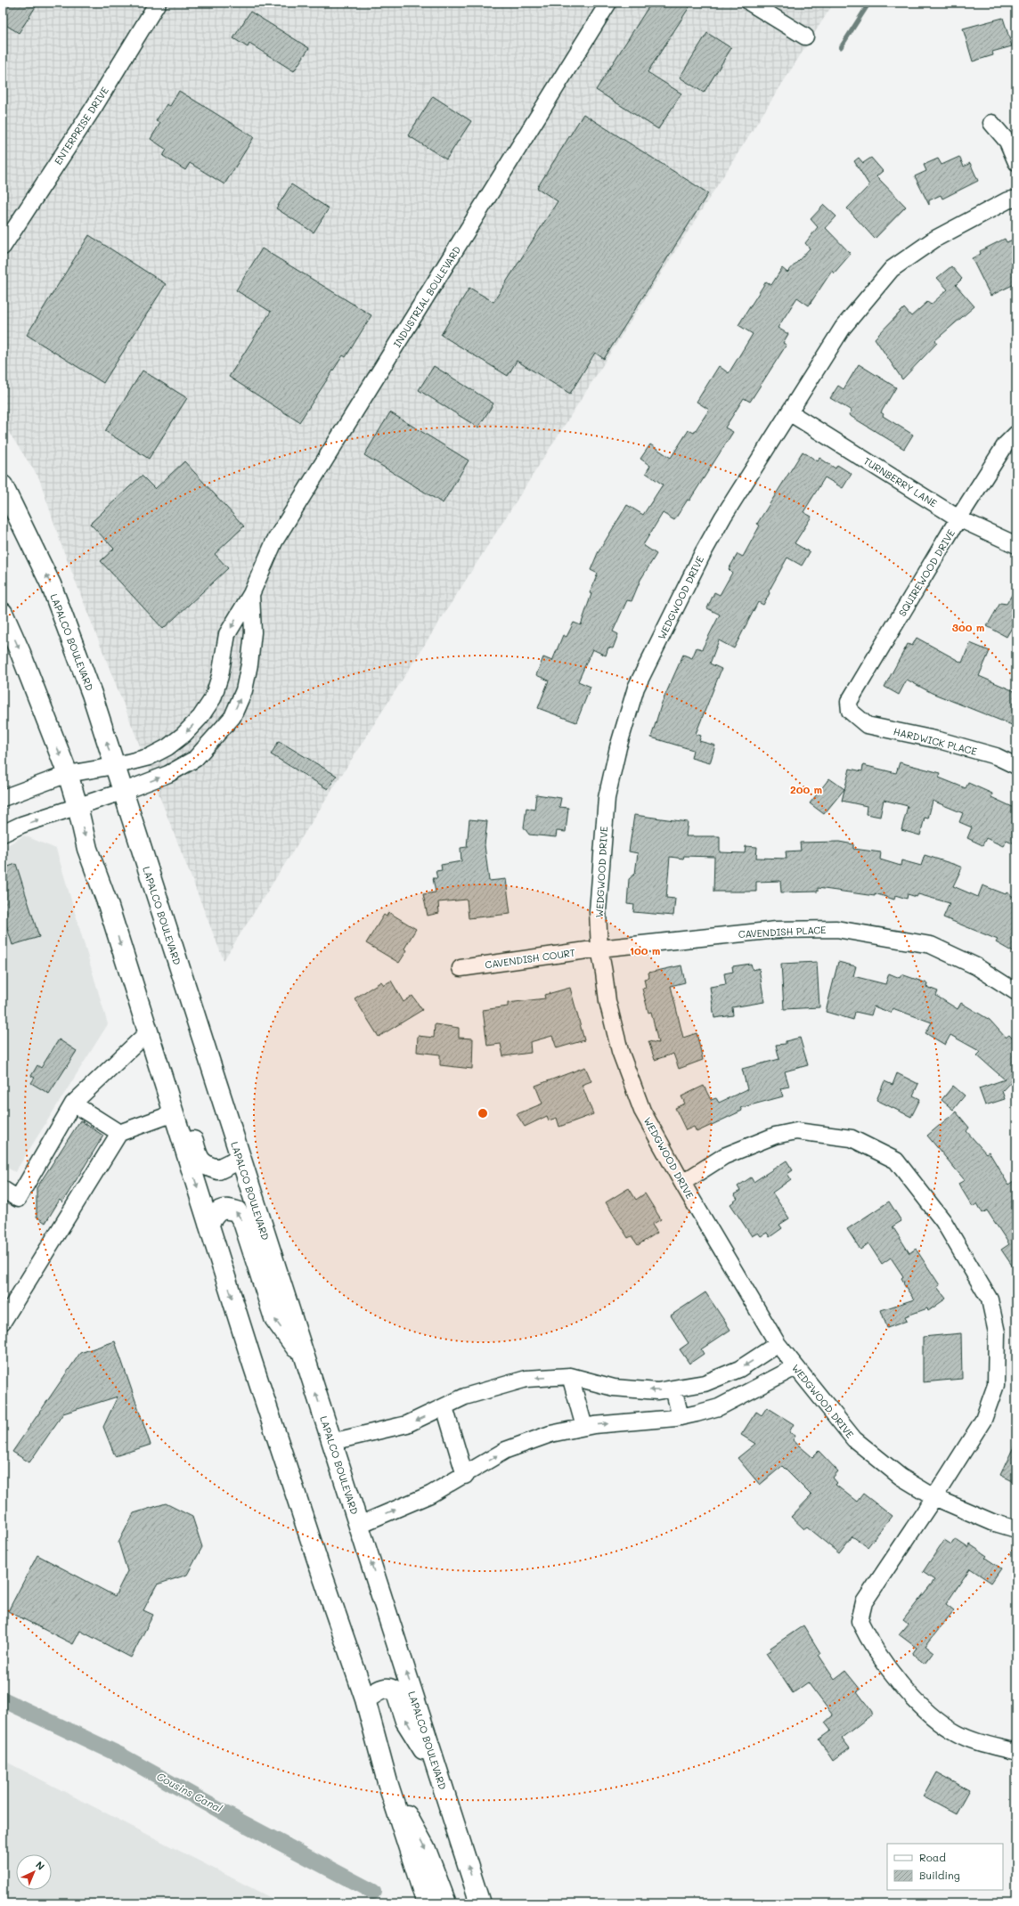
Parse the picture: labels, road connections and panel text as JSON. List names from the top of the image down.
{
  "streets": {
    "main road": ["LAPALCO BOULEVARD"],
    "street": [
      "ENTERPRISE DRIVE",
      "INDUSTRIAL BOULEVARD",
      "TURNBERRY LANE",
      "SQUIREWOOD DRIVE",
      "WEDGWOOD DRIVE",
      "HARDWICK PLACE",
      "CAVENDISH PLACE",
      "CAVENDISH COURT"
    ]
  },
  "crossings": [
    ["INDUSTRIAL BOULEVARD", "LAPALCO BOULEVARD"],
    ["TURNBERRY LANE", "SQUIREWOOD DRIVE"],
    ["TURNBERRY LANE", "WEDGWOOD DRIVE"],
    ["SQUIREWOOD DRIVE", "HARDWICK PLACE"],
    ["WEDGWOOD DRIVE", "CAVENDISH PLACE"],
    ["WEDGWOOD DRIVE", "CAVENDISH COURT"],
    ["CAVENDISH PLACE", "CAVENDISH COURT"]
  ],
  "water": ["Cousins Canal"],
  "legend": ["Road", "Building"],
  "north": "top right",
  "rings": ["300 m", "200 m", "100 m"]
}
